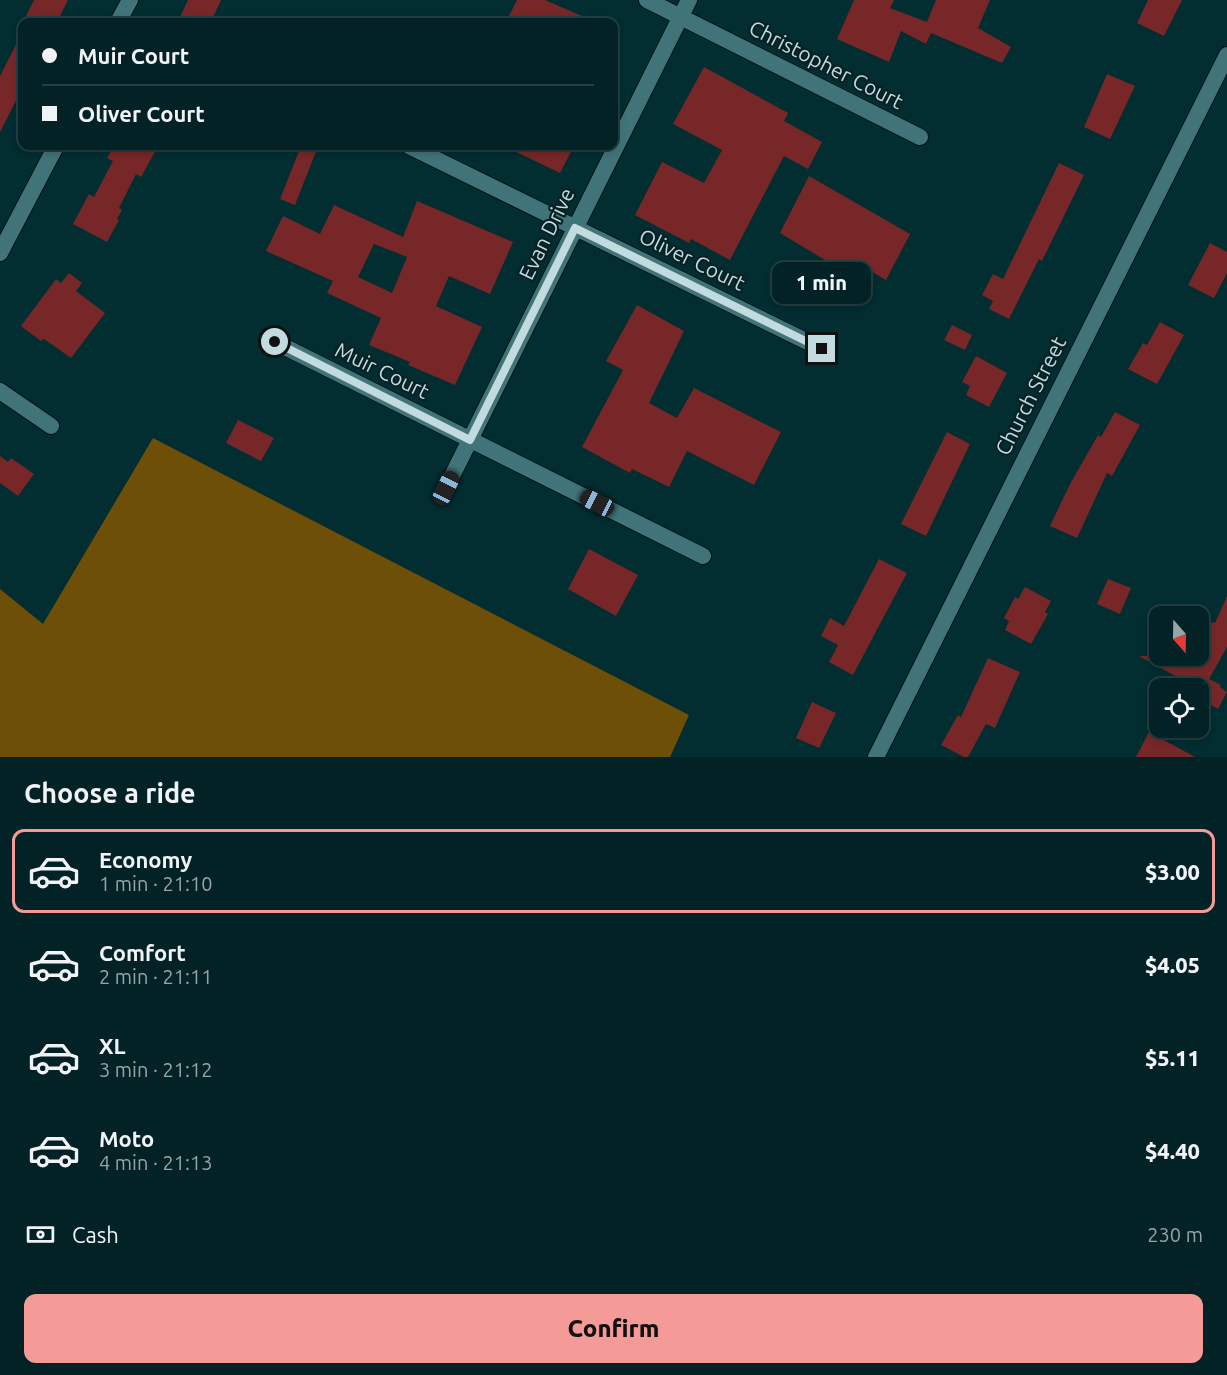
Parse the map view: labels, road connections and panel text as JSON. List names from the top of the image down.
{
  "streets": {
    "street": [
      "Christopher Court",
      "Evan Drive",
      "Oliver Court",
      "Muir Court",
      "Church Street"
    ]
  },
  "crossings": [
    ["Christopher Court", "Evan Drive"],
    ["Evan Drive", "Oliver Court"],
    ["Evan Drive", "Muir Court"]
  ],
  "north": "bottom",
  "page": {
    "banner": ["Muir Court", "Oliver Court"],
    "bubble": "1 min",
    "heading": "Choose a ride",
    "list": [
      {
        "name": "Economy",
        "note": "1 min · 21:10",
        "value": "$3.00"
      },
      {
        "name": "Comfort",
        "note": "2 min · 21:11",
        "value": "$4.05"
      },
      {
        "name": "XL",
        "note": "3 min · 21:12",
        "value": "$5.11"
      },
      {
        "name": "Moto",
        "note": "4 min · 21:13",
        "value": "$4.40"
      }
    ],
    "pay": ["Cash", "230 m"],
    "buttons": "Confirm"
  }
}
